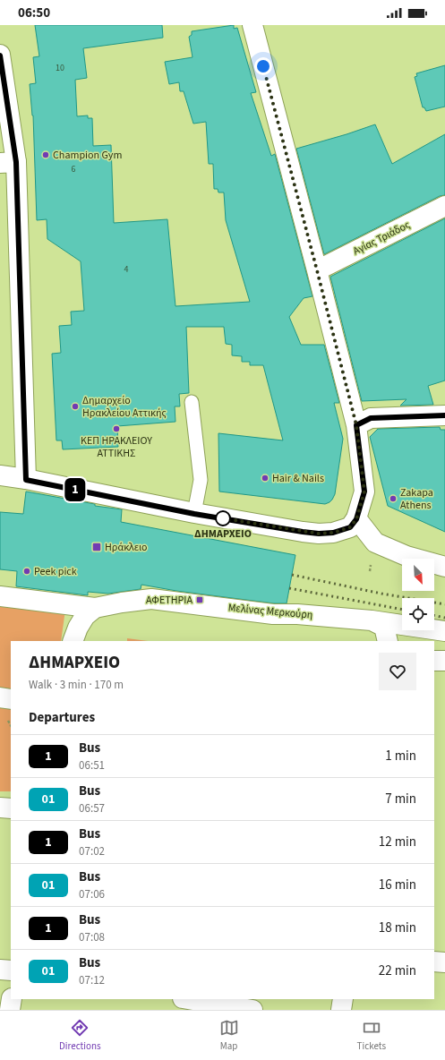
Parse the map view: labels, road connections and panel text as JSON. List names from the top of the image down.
{
  "streets": {
    "street": ["Αγίας Τριάδος", "Μελίνας Μερκούρη"]
  },
  "places": {
    "other": [
      "Champion Gym",
      "Δημαρχείο Ηρακλείου Αττικής",
      "ΚΕΠ ΗΡΑΚΛΕΙΟΥ ΑΤΤΙΚΗΣ",
      "Hair & Nails",
      "Zakapa Athens",
      "ΔΗΜΑΡΧΕΙΟ",
      "Peek pick"
    ],
    "transit": ["Ηράκλειο", "ΑΦΕΤΗΡΙΑ"]
  },
  "lines": ["bus line 1"],
  "house_numbers": ["10", "6", "4"],
  "north": "bottom right",
  "page": {
    "status": "06:50",
    "on_map": "1",
    "heading": [
      ["ΔΗΜΑΡΧΕΙΟ", "Walk · 3 min · 170 m"],
      "Departures"
    ],
    "list": [
      {
        "mark": "1",
        "name": "Bus",
        "note": "06:51",
        "value": "1 min"
      },
      {
        "mark": "01",
        "name": "Bus",
        "note": "06:57",
        "value": "7 min"
      },
      {
        "mark": "1",
        "name": "Bus",
        "note": "07:02",
        "value": "12 min"
      },
      {
        "mark": "01",
        "name": "Bus",
        "note": "07:06",
        "value": "16 min"
      },
      {
        "mark": "1",
        "name": "Bus",
        "note": "07:08",
        "value": "18 min"
      },
      {
        "mark": "01",
        "name": "Bus",
        "note": "07:12",
        "value": "22 min"
      }
    ],
    "tabs": ["Directions", "Map", "Tickets"]
  }
}
